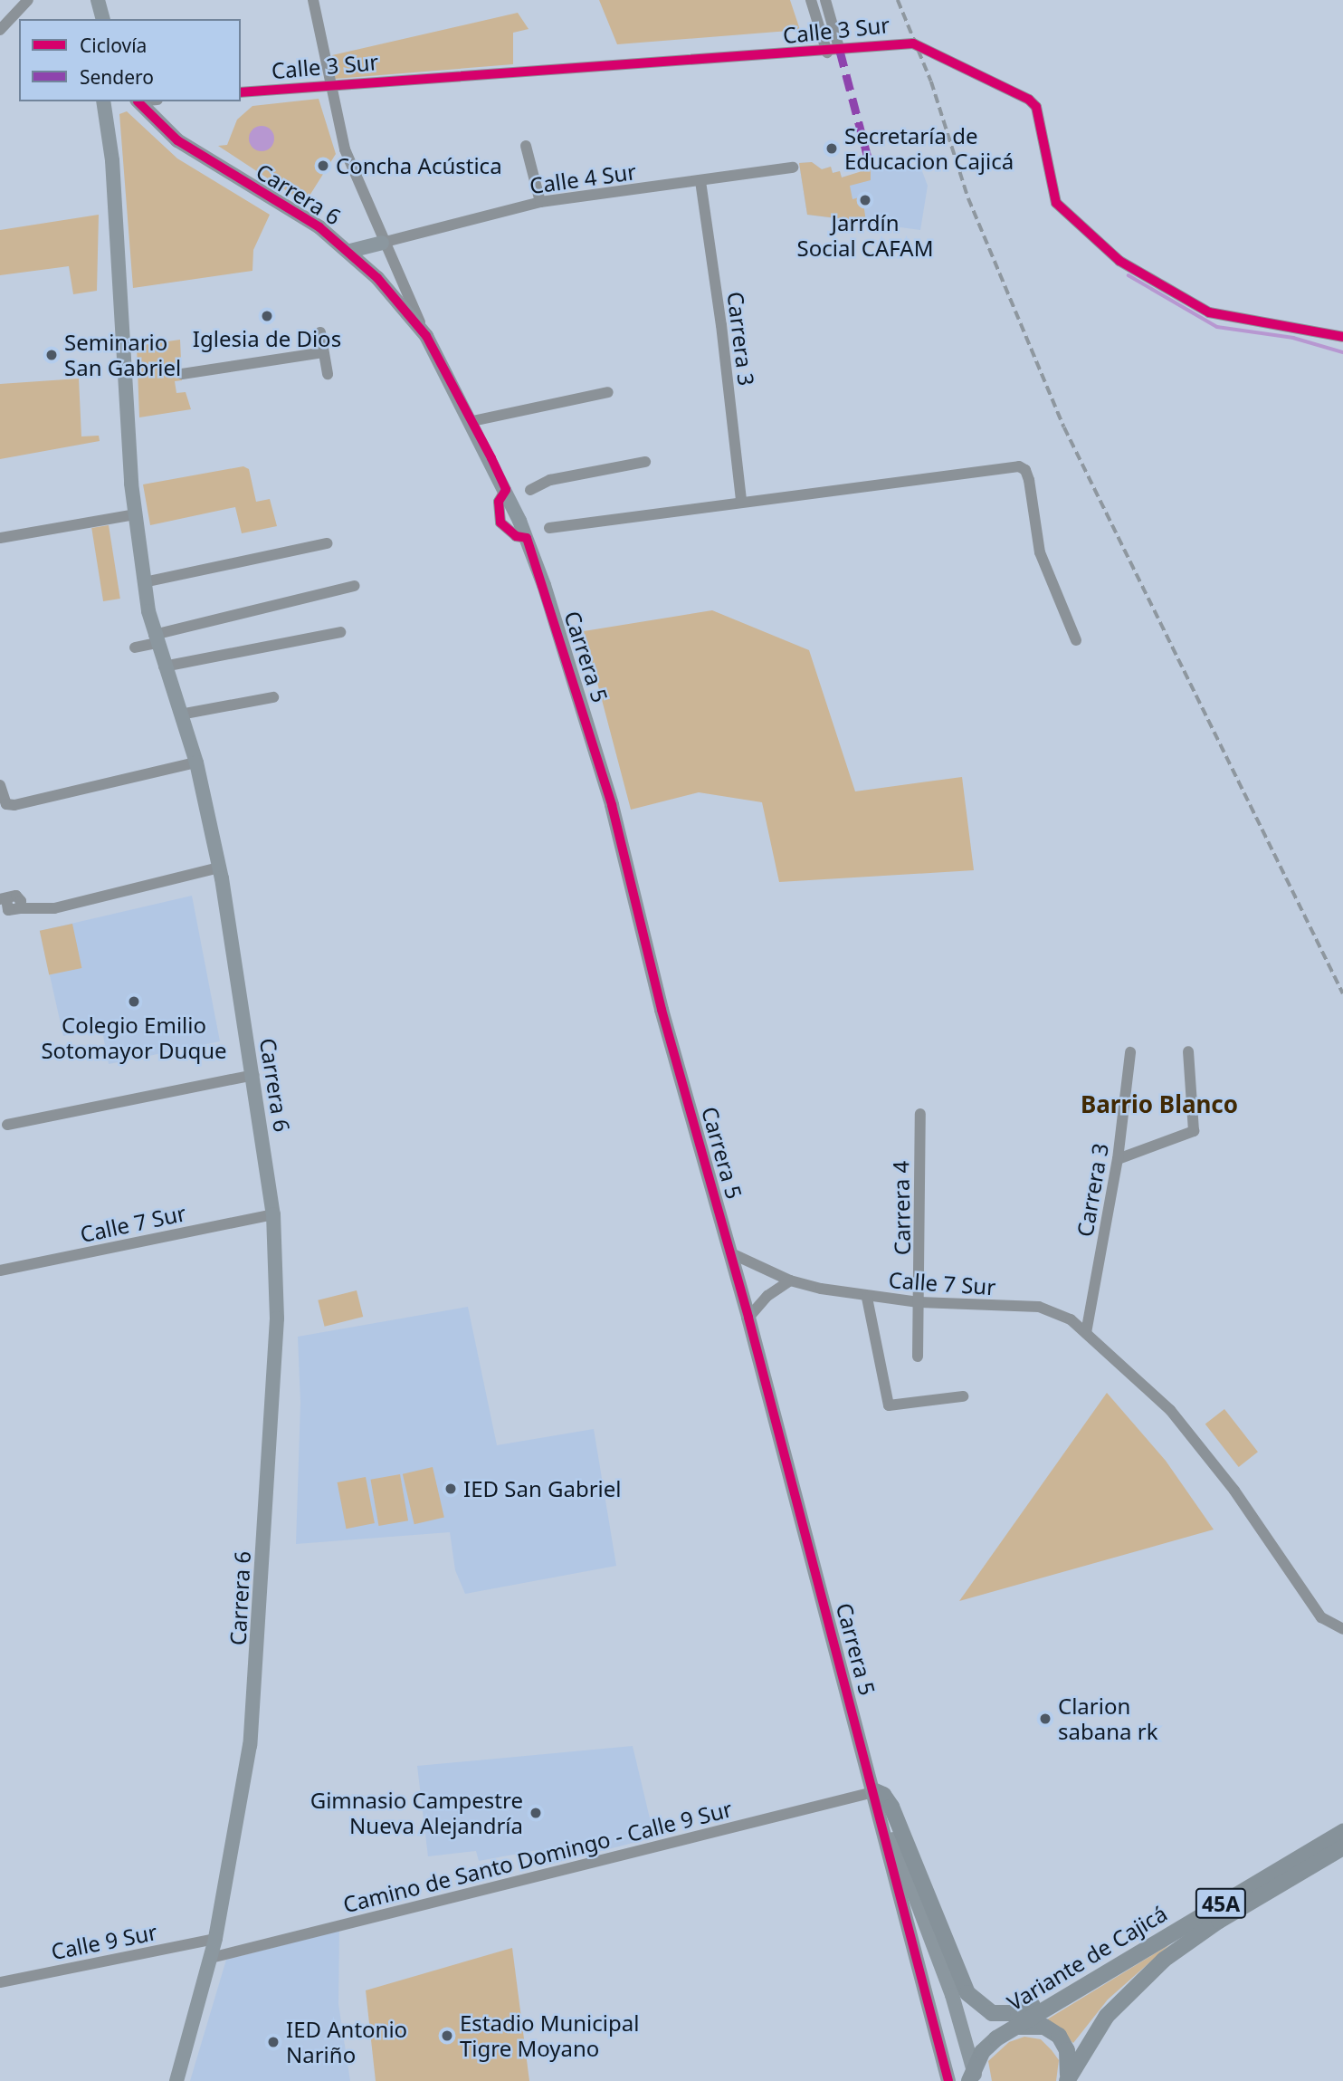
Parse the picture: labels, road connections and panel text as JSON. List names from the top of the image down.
{
  "streets": {
    "highway": ["45A", "Variante de Cajicá"],
    "main road": ["Carrera 6", "Carrera 5"],
    "street": [
      "Calle 3 Sur",
      "Calle 4 Sur",
      "Carrera 3",
      "Carrera 4",
      "Calle 7 Sur",
      "Camino de Santo Domingo - Calle 9 Sur",
      "Calle 9 Sur"
    ]
  },
  "crossings": [
    ["Calle 3 Sur", "Carrera 5"],
    ["Calle 4 Sur", "Carrera 3"],
    ["Calle 4 Sur", "Carrera 5"],
    ["Carrera 6", "Carrera 5"],
    ["Carrera 6", "Calle 7 Sur"],
    ["Carrera 6", "Camino de Santo Domingo - Calle 9 Sur"],
    ["Carrera 6", "Calle 9 Sur"],
    ["Carrera 3", "Calle 7 Sur"],
    ["Carrera 5", "Calle 7 Sur"],
    ["Carrera 5", "Camino de Santo Domingo - Calle 9 Sur"],
    ["Carrera 4", "Calle 7 Sur"]
  ],
  "districts": ["Barrio Blanco"],
  "places": [
    "Secretaría de Educacion Cajicá",
    "Concha Acústica",
    "Jarrdín Social CAFAM",
    "Iglesia de Dios",
    "Seminario San Gabriel",
    "Colegio Emilio Sotomayor Duque",
    "IED San Gabriel",
    "Clarion sabana rk",
    "Gimnasio Campestre Nueva Alejandría",
    "Estadio Municipal Tigre Moyano",
    "IED Antonio Nariño"
  ],
  "legend": ["Ciclovía", "Sendero"]
}
